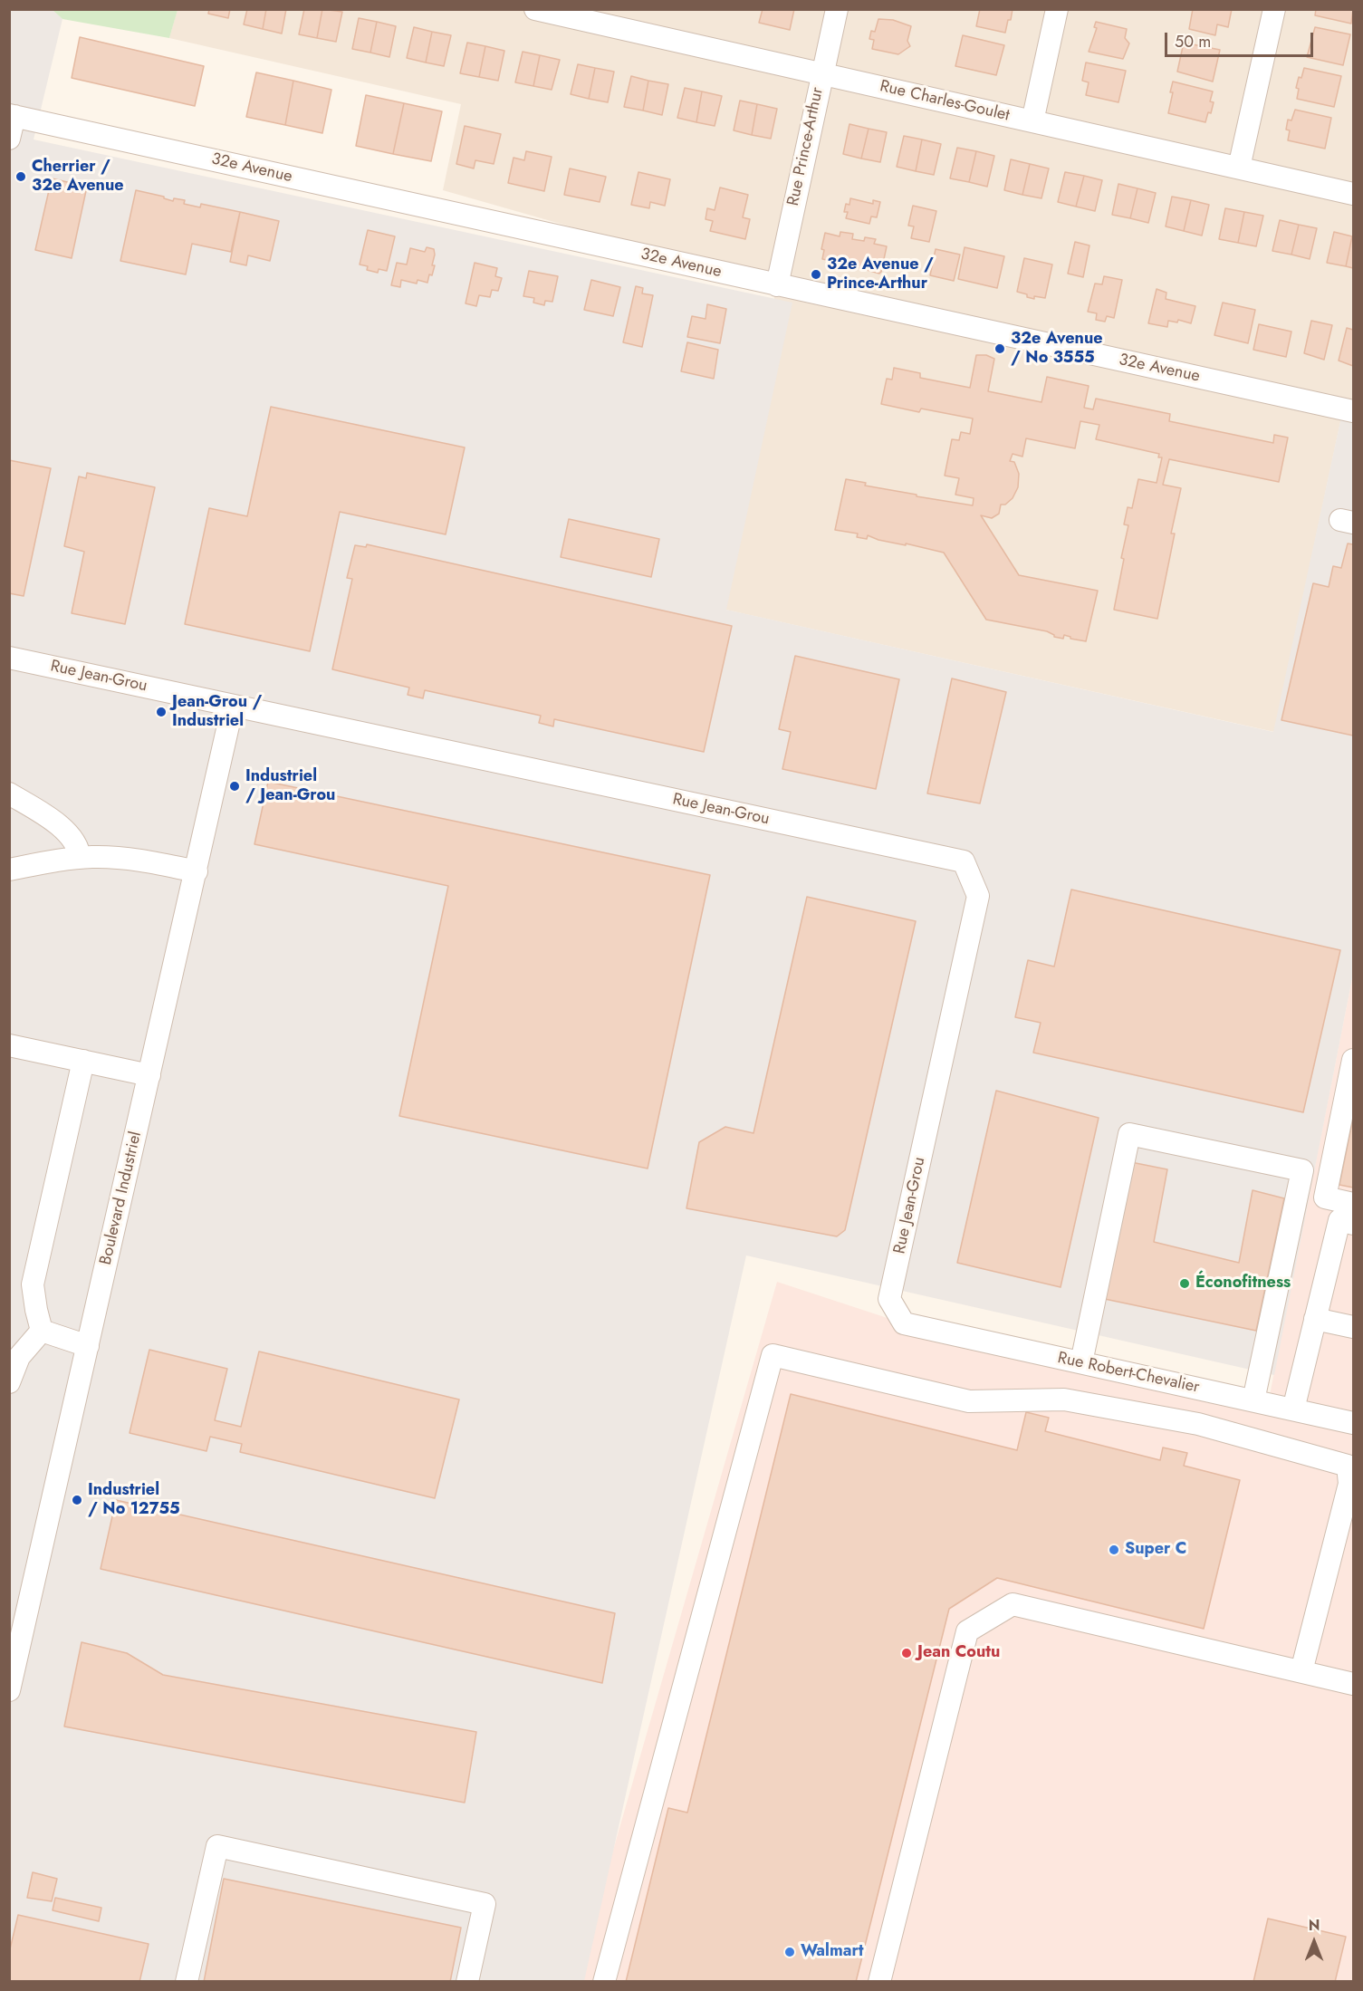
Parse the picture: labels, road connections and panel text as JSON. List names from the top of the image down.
{
  "streets": {
    "street": [
      "Rue Charles-Goulet",
      "Rue Prince-Arthur",
      "32e Avenue",
      "Rue Jean-Grou",
      "Boulevard Industriel",
      "Rue Robert-Chevalier"
    ]
  },
  "crossings": [
    ["Rue Charles-Goulet", "Rue Prince-Arthur"],
    ["Rue Prince-Arthur", "32e Avenue"],
    ["Rue Jean-Grou", "Boulevard Industriel"],
    ["Rue Jean-Grou", "Rue Robert-Chevalier"]
  ],
  "places": [
    "Cherrier / 32e Avenue",
    "32e Avenue / Prince-Arthur",
    "32e Avenue / No 3555",
    "Jean-Grou / Industriel",
    "Industriel / Jean-Grou",
    "Éconofitness",
    "Industriel / No 12755",
    "Super C",
    "Jean Coutu",
    "Walmart"
  ],
  "scale_bar": "50 m",
  "north": "top"
}
